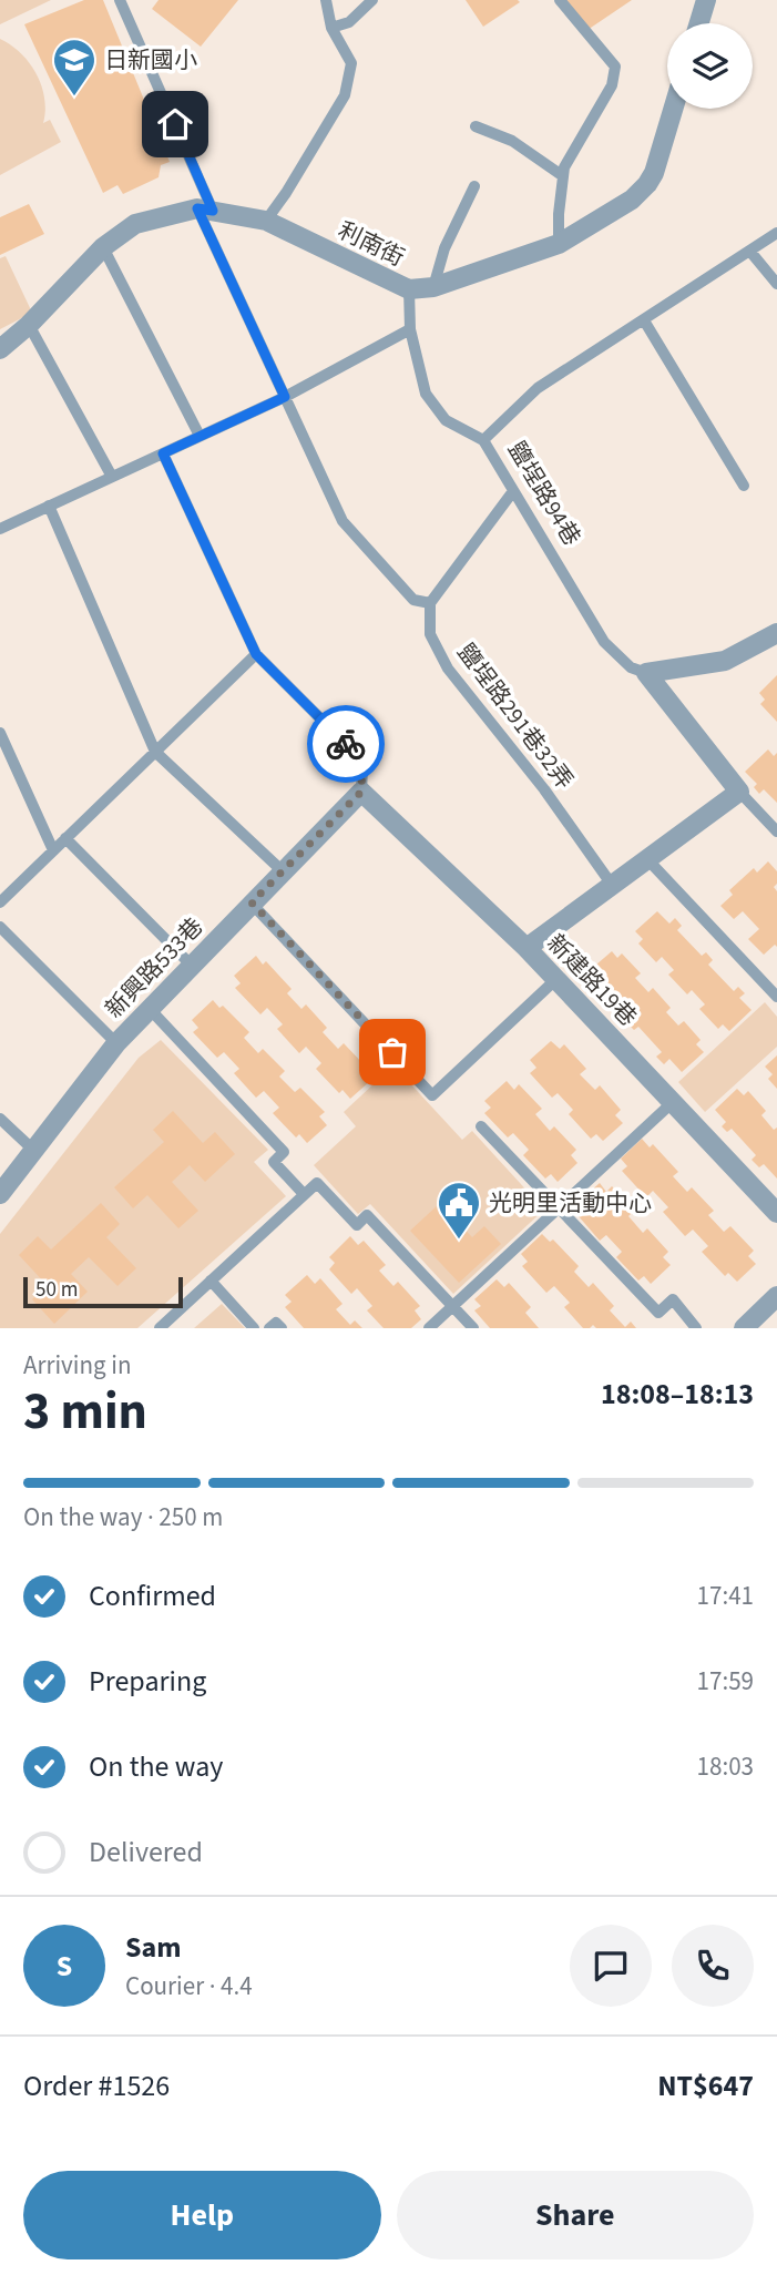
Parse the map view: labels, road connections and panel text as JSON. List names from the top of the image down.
{
  "streets": {
    "street": [
      "利南街",
      "鹽埕路94巷",
      "新興路533巷",
      "新建路19巷"
    ],
    "lane": ["鹽埕路291巷32弄"]
  },
  "crossings": [
    ["利南街", "鹽埕路94巷"],
    ["新興路533巷", "新建路19巷"]
  ],
  "places": {
    "school or university": ["日新國小"],
    "public building": ["光明里活動中心"]
  },
  "scale_bar": "50 m",
  "page": {
    "scale": "50 m",
    "heading": ["3 min", "Arriving in", "18:08–18:13"],
    "panel": [
      "Sam",
      "Courier · 4.4",
      "Order #1526",
      "NT$647"
    ],
    "bar": "On the way · 250 m",
    "list": [
      ["Confirmed", "17:41"],
      ["Preparing", "17:59"],
      ["On the way", "18:03"],
      "Delivered"
    ],
    "round": "S",
    "buttons": ["Help", "Share"]
  }
}
